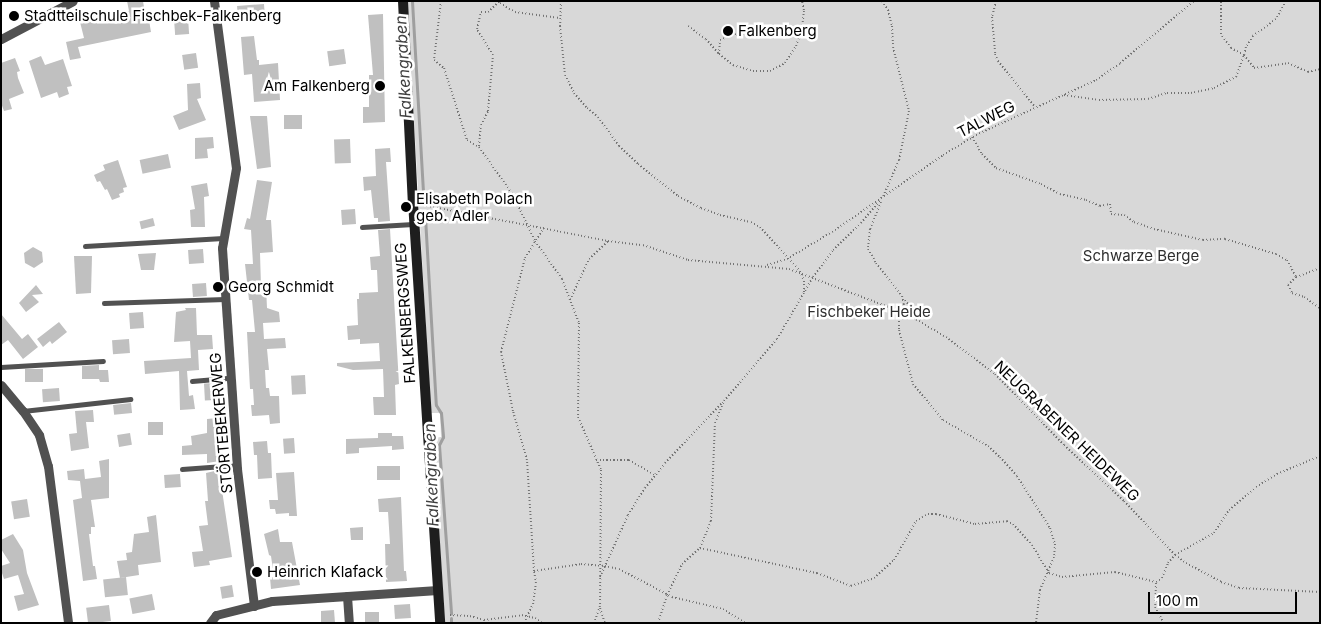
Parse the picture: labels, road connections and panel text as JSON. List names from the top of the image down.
{
  "streets": {
    "street": ["FALKENBERGSWEG", "STÖRTEBEKERWEG"],
    "path": ["TALWEG", "NEUGRABENER HEIDEWEG"]
  },
  "crossings": [
    ["TALWEG", "NEUGRABENER HEIDEWEG"],
    ["FALKENBERGSWEG", "NEUGRABENER HEIDEWEG"]
  ],
  "water": ["Falkengraben"],
  "parks": ["Schwarze Berge", "Fischbeker Heide"],
  "places": [
    "Stadtteilschule Fischbek-Falkenberg",
    "Falkenberg",
    "Am Falkenberg",
    "Elisabeth Polach geb. Adler",
    "Georg Schmidt",
    "Heinrich Klafack"
  ],
  "scale_bar": "100 m"
}
